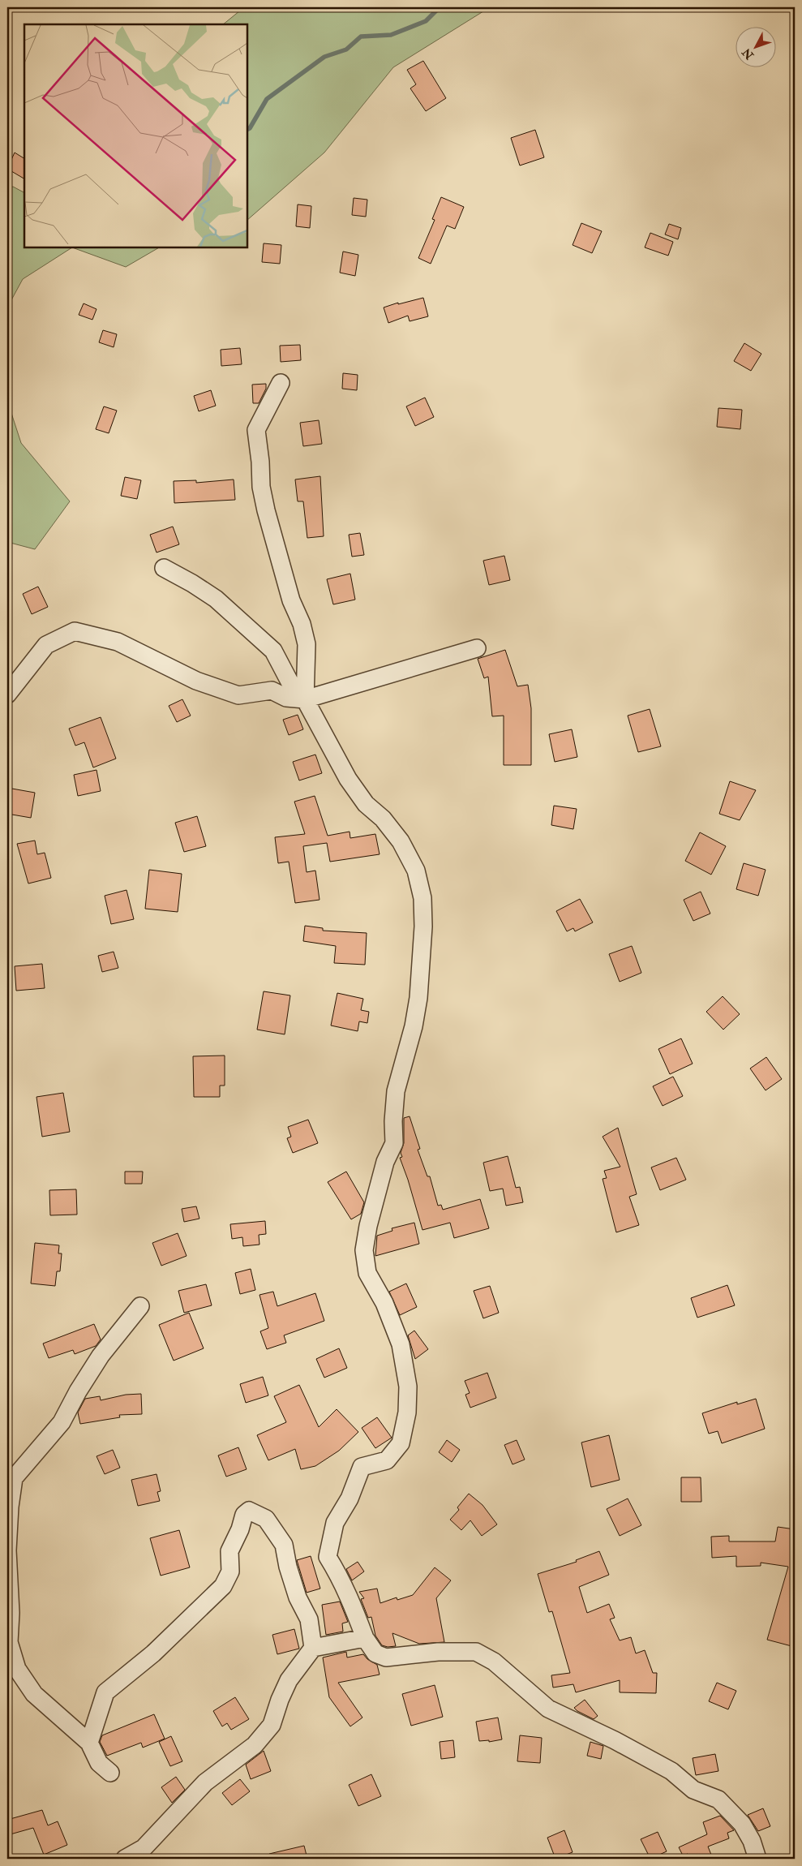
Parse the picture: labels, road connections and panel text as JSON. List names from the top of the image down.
{
  "north": "bottom left"
}
